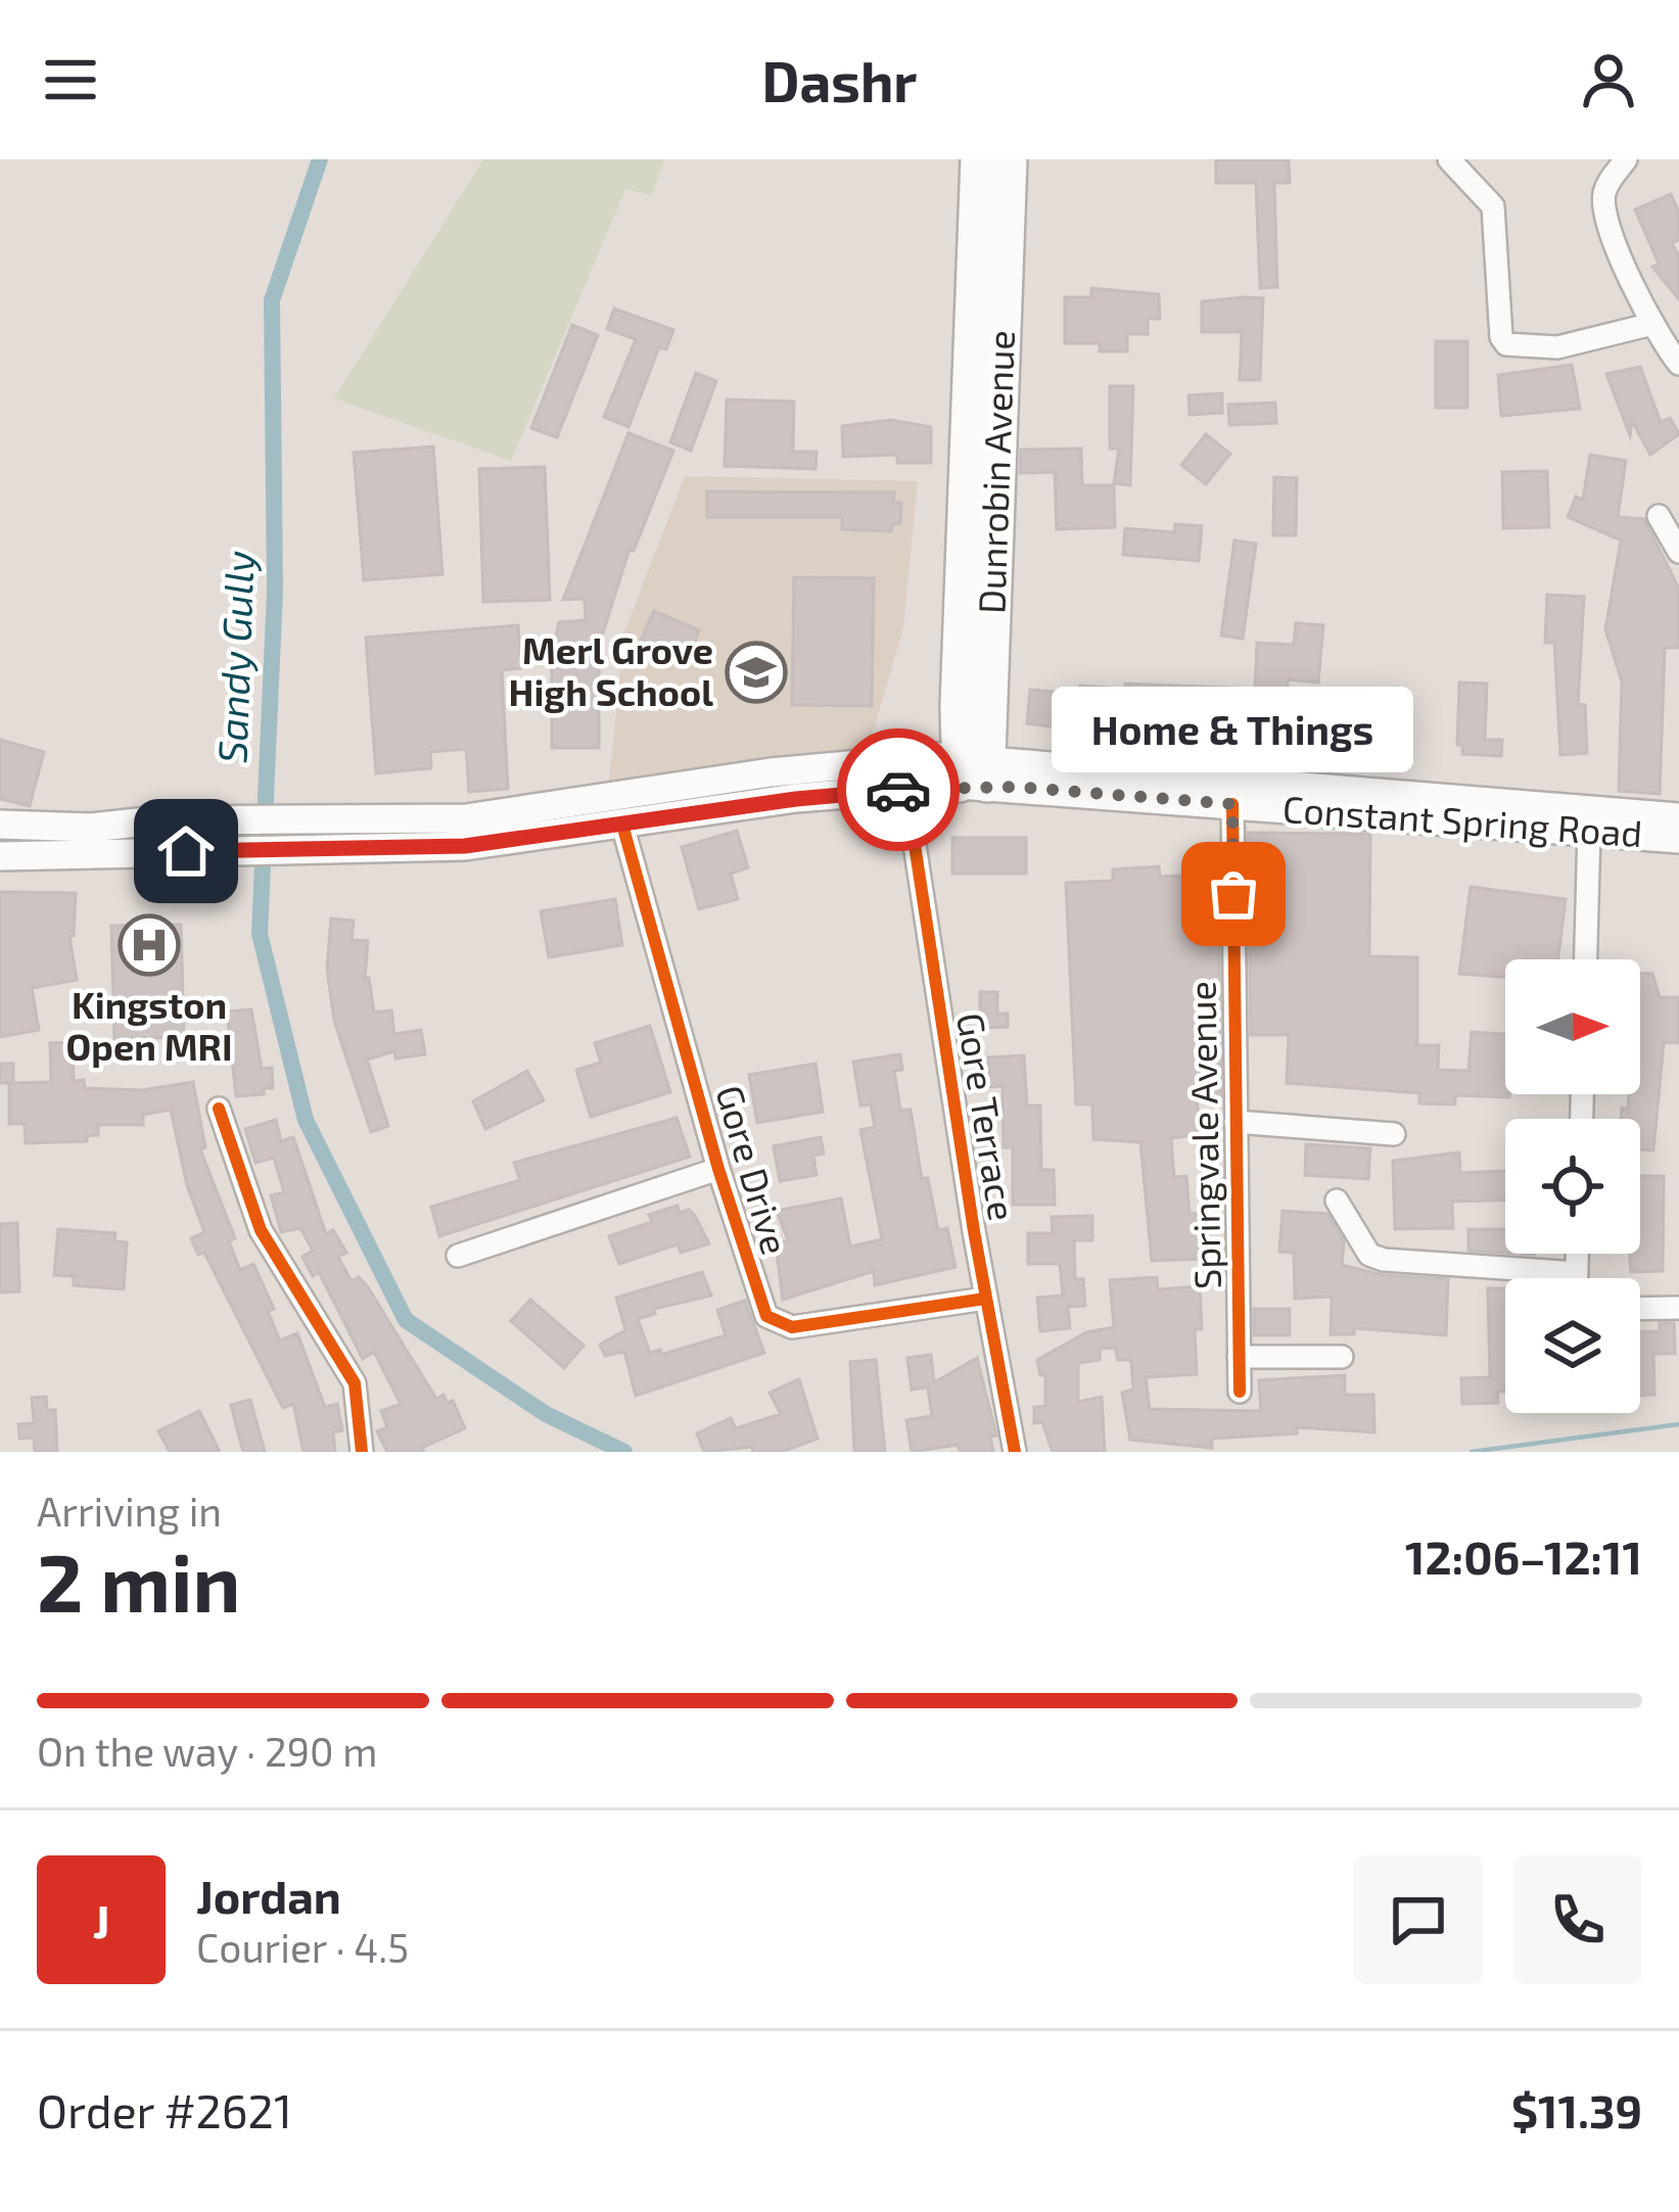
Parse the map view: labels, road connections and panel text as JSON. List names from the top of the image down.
{
  "streets": {
    "highway": ["Dunrobin Avenue"],
    "main road": ["Constant Spring Road"],
    "street": ["Gore Terrace", "Springvale Avenue", "Gore Drive"]
  },
  "crossings": [
    ["Dunrobin Avenue", "Constant Spring Road"],
    ["Constant Spring Road", "Gore Terrace"],
    ["Constant Spring Road", "Springvale Avenue"],
    ["Constant Spring Road", "Gore Drive"],
    ["Gore Terrace", "Gore Drive"]
  ],
  "water": ["Sandy Gully"],
  "places": {
    "school or university": ["Merl Grove High School"],
    "other": ["Home & Things"],
    "hospital": ["Kingston Open MRI"]
  },
  "north": "right",
  "page": {
    "header": "Dashr",
    "bubble": "Home & Things",
    "heading": ["2 min", "Arriving in", "12:06–12:11"],
    "panel": [
      "Jordan",
      "Courier · 4.5",
      "Order #2621",
      "$11.39"
    ],
    "bar": "On the way · 290 m",
    "round": "J"
  }
}
